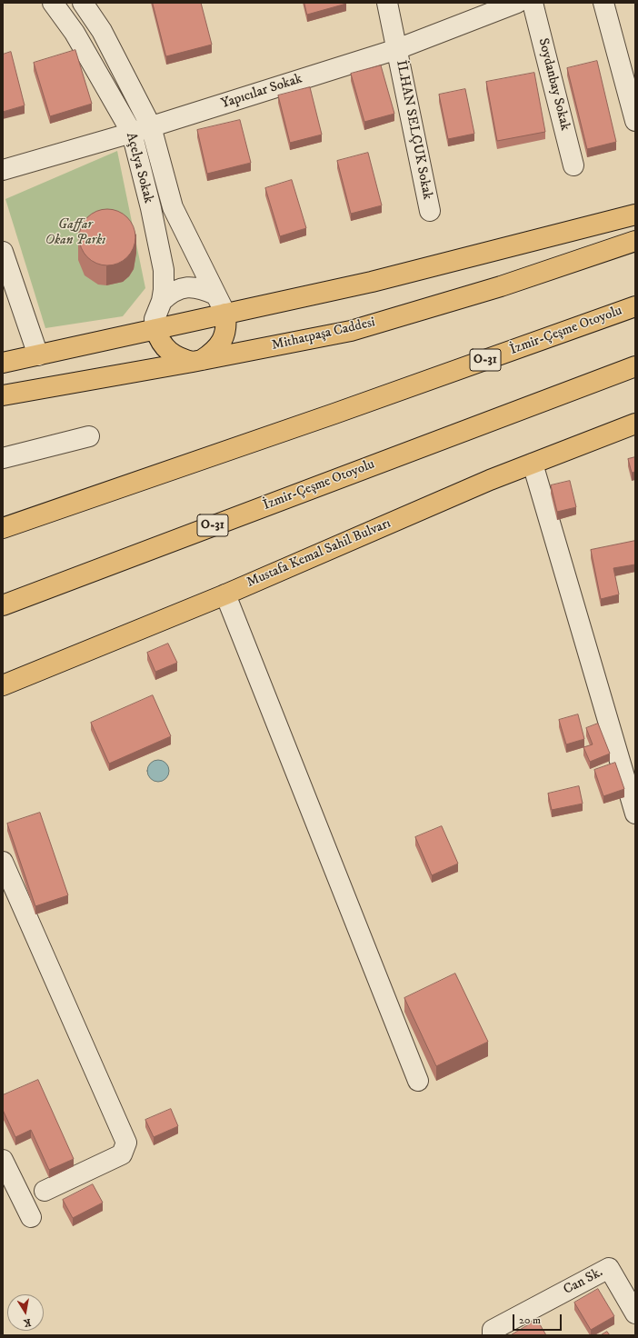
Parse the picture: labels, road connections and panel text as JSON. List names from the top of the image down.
{
  "streets": {
    "main road": [
      "İzmir-Çeşme Otoyolu",
      "Mithatpaşa Caddesi",
      "O-31",
      "Mustafa Kemal Sahil Bulvarı"
    ],
    "street": [
      "Soydanbay Sokak",
      "Yapıcılar Sokak",
      "İLHAN SELÇUK Sokak",
      "Açelya Sokak",
      "Can Sk."
    ]
  },
  "crossings": [
    ["Yapıcılar Sokak", "İLHAN SELÇUK Sokak"],
    ["Yapıcılar Sokak", "Açelya Sokak"]
  ],
  "parks": ["Gaffar Okan Parkı"],
  "scale_bar": "20 m",
  "north": "bottom"
}
